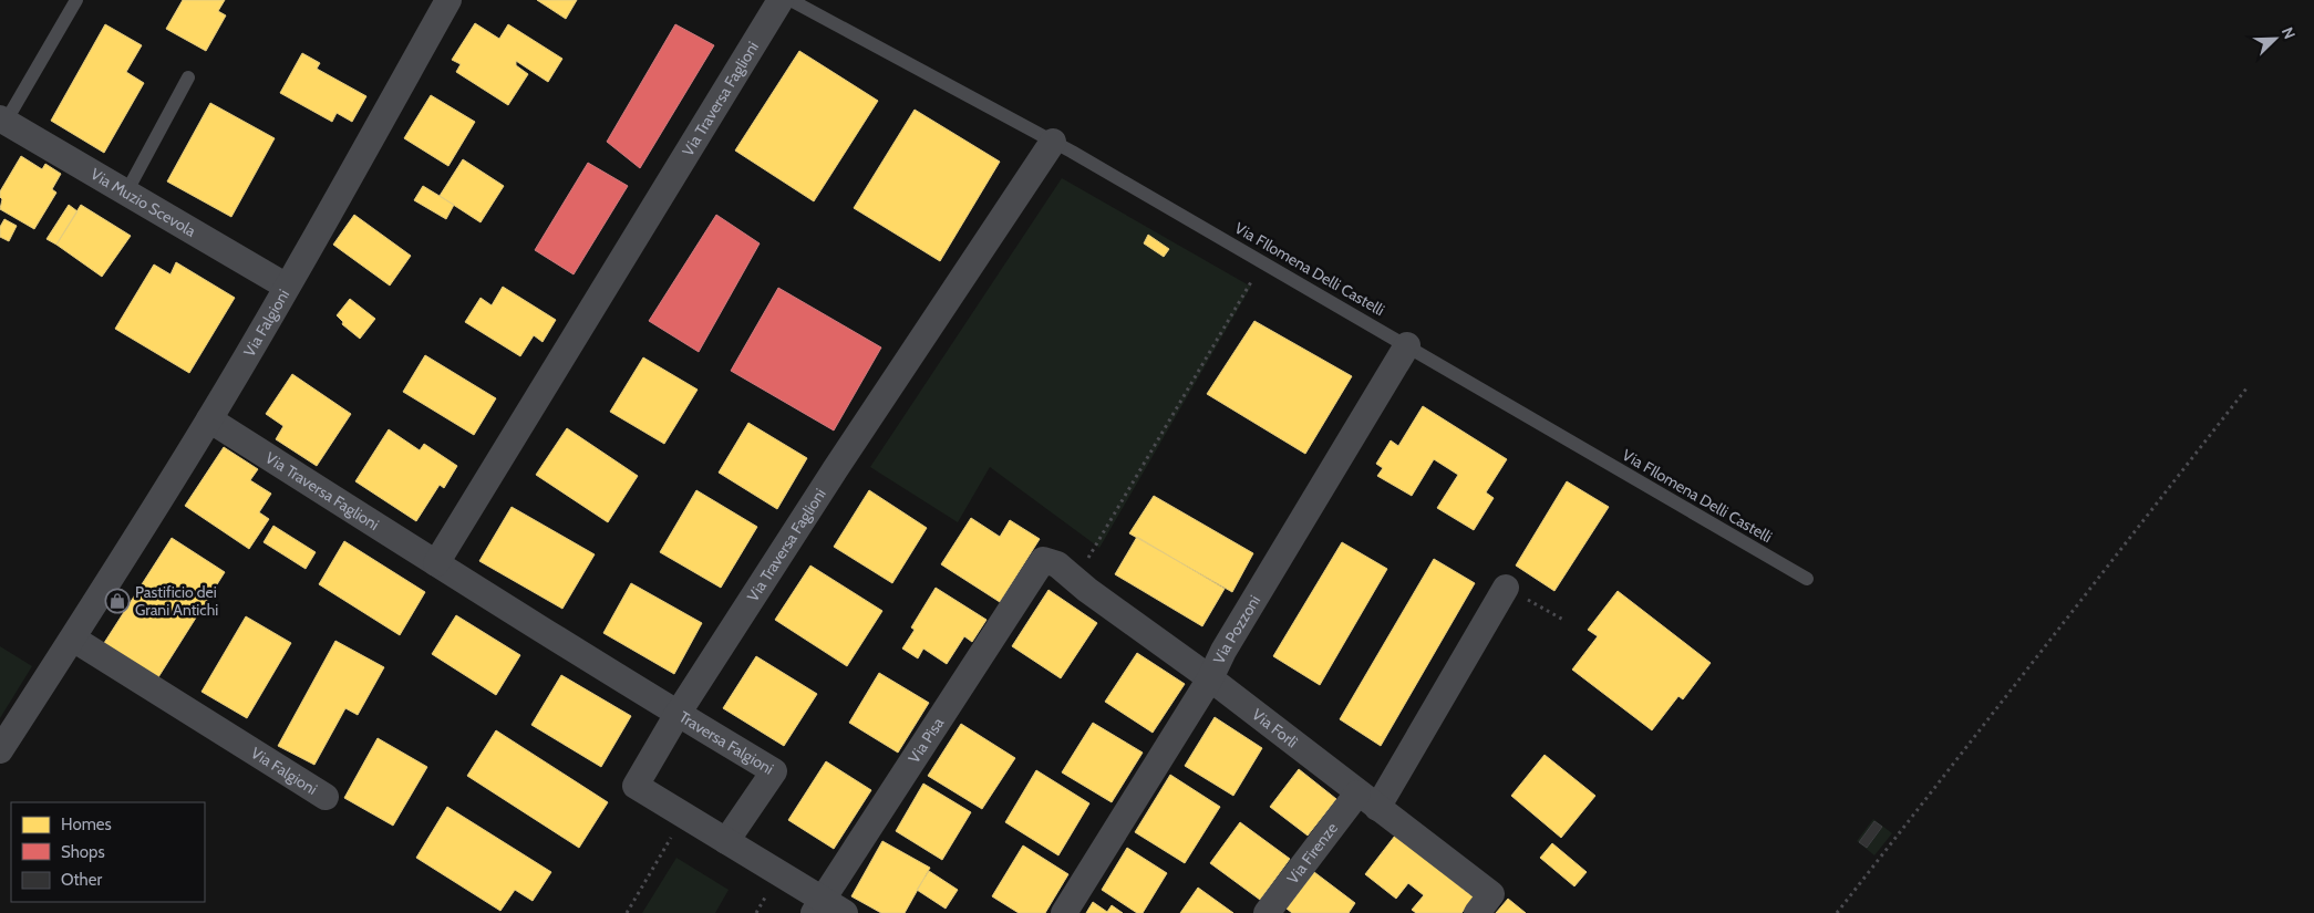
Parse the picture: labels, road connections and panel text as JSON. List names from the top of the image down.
{
  "streets": {
    "street": [
      "Via Traversa Faglioni",
      "Via Muzio Scevola",
      "Via Falgioni",
      "Via Pozzoni",
      "Via Forlì",
      "Via Pisa",
      "Traversa Falgioni",
      "Via Firenze"
    ],
    "lane": ["Via FIlomena Delli Castelli"]
  },
  "crossings": [
    ["Via Traversa Faglioni", "Via FIlomena Delli Castelli"],
    ["Via Traversa Faglioni", "Via Falgioni"],
    ["Via Traversa Faglioni", "Traversa Falgioni"],
    ["Via Muzio Scevola", "Via Falgioni"],
    ["Via FIlomena Delli Castelli", "Via Pozzoni"],
    ["Via Pozzoni", "Via Forlì"],
    ["Via Forlì", "Via Pisa"],
    ["Via Forlì", "Via Firenze"]
  ],
  "places": {
    "shop": ["Pastificio dei Grani Antichi"]
  },
  "legend": ["Homes", "Shops", "Other"],
  "north": "top right"
}
